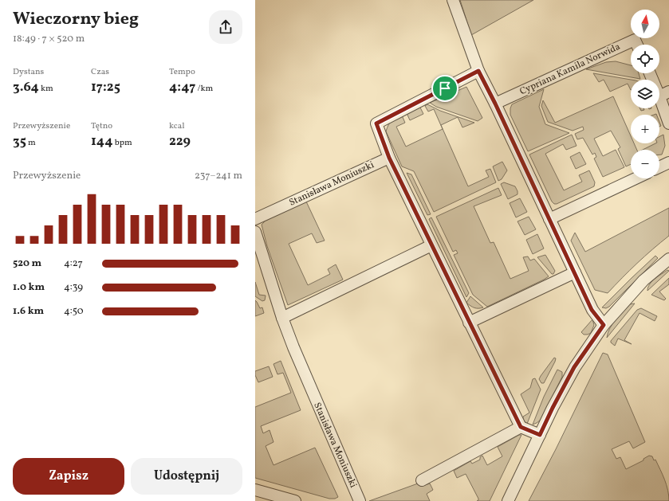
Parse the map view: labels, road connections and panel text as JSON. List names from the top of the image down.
{
  "streets": {
    "street": ["Cypriana Kamila Norwida", "Stanisława Moniuszki"]
  },
  "north": "top",
  "page": {
    "heading": ["Wieczorny bieg", "18:49 · 7 × 520 m"],
    "map_buttons": ["+", "−"],
    "stats": [
      ["Dystans", "3.64 km"],
      ["Czas", "17:25"],
      ["Tempo", "4:47 /km"],
      ["Przewyższenie", "35 m"],
      ["Tętno", "144 bpm"],
      ["kcal", "229"]
    ],
    "chart": ["Przewyższenie", "237–241 m"],
    "list": [
      {
        "name": "520 m",
        "note": "4:27"
      },
      {
        "name": "1.0 km",
        "note": "4:39"
      },
      {
        "name": "1.6 km",
        "note": "4:50"
      }
    ],
    "buttons": ["Zapisz", "Udostępnij"]
  }
}
